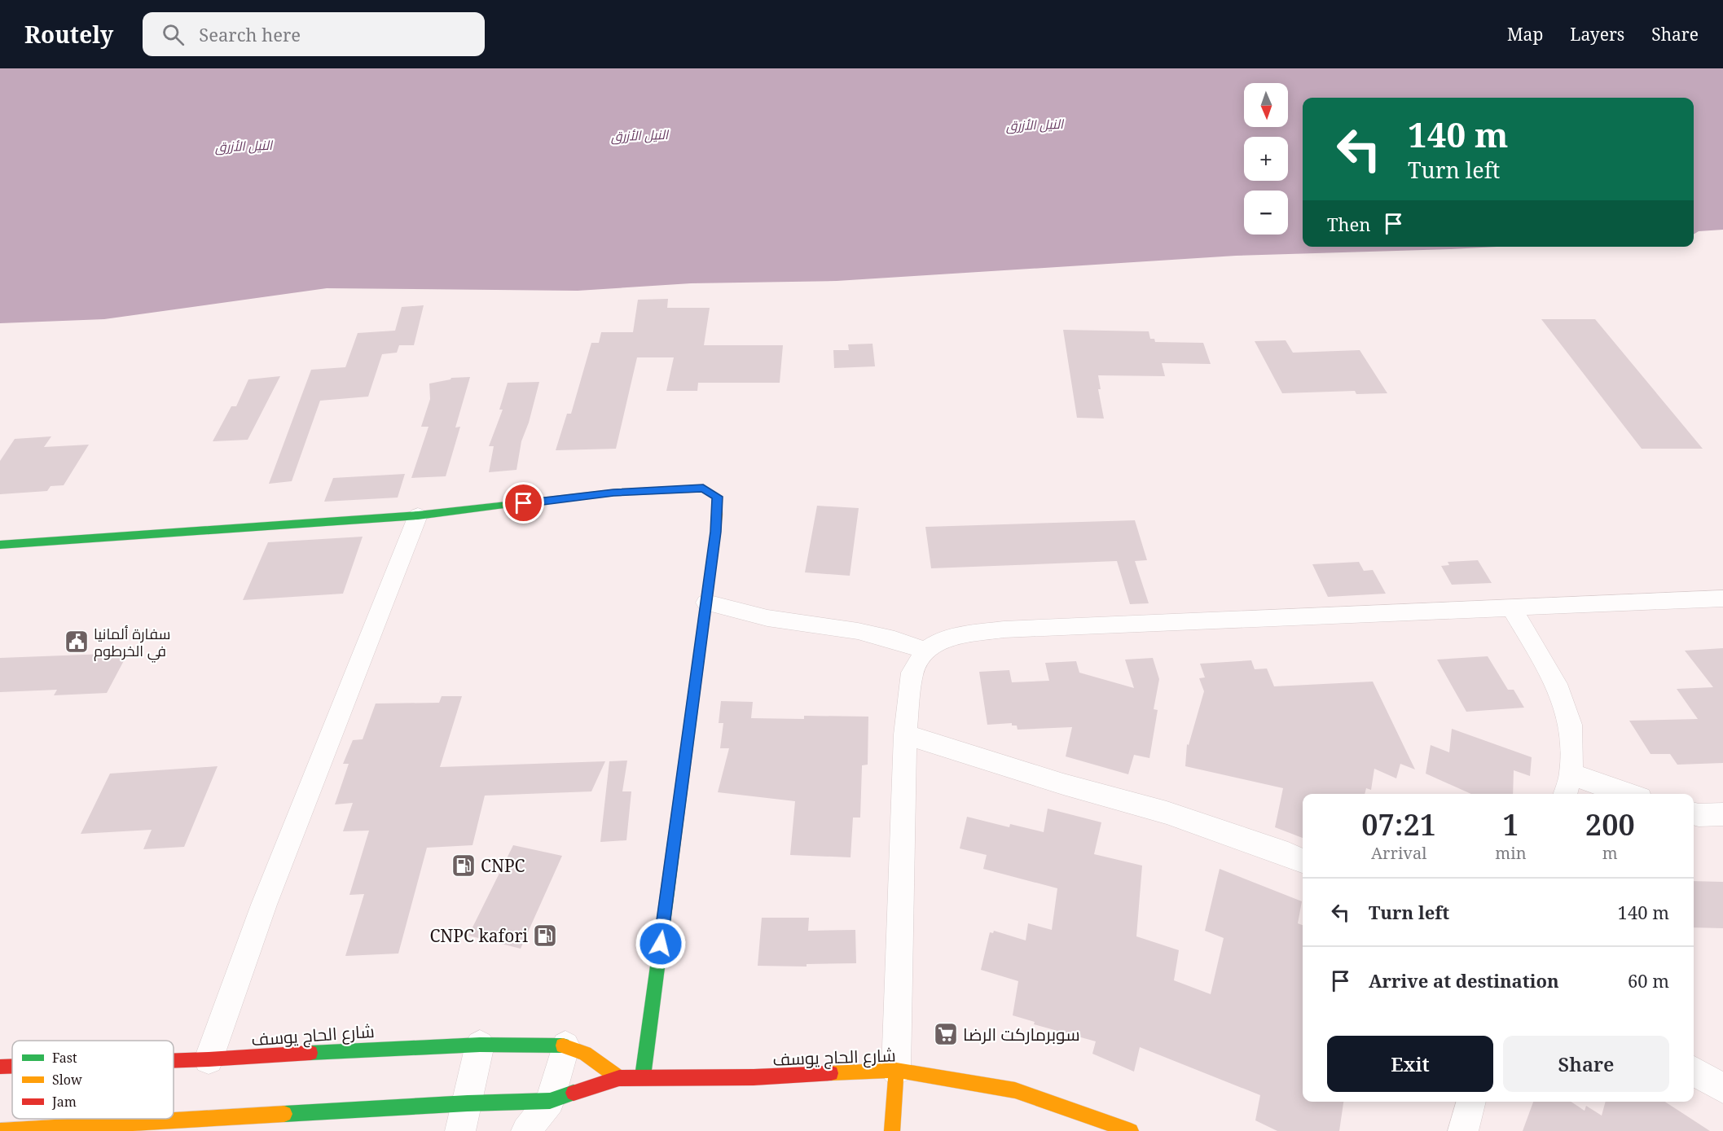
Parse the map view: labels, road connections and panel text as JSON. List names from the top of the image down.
{
  "streets": {
    "street": ["شارع الحاج يوسف"]
  },
  "water": ["النيل الأزرق"],
  "places": {
    "public building": ["سفارة ألمانيا في الخرطوم"],
    "fuel station": ["CNPC", "CNPC kafori"],
    "supermarket": ["سوبرماركت الرضا"]
  },
  "legend": ["Fast", "Slow", "Jam"],
  "north": "bottom",
  "page": {
    "header": "Routely",
    "search": "Search here",
    "nav": ["Map", "Layers", "Share"],
    "map_buttons": ["+", "−"],
    "turn": ["140 m", "Turn left"],
    "then": "Then",
    "eta": [
      "07:21",
      "Arrival",
      "1",
      "min",
      "200",
      "m"
    ],
    "list": [
      {
        "name": "Turn left",
        "value": "140 m"
      },
      {
        "name": "Arrive at destination",
        "value": "60 m"
      }
    ],
    "buttons": ["Exit", "Share"]
  }
}
